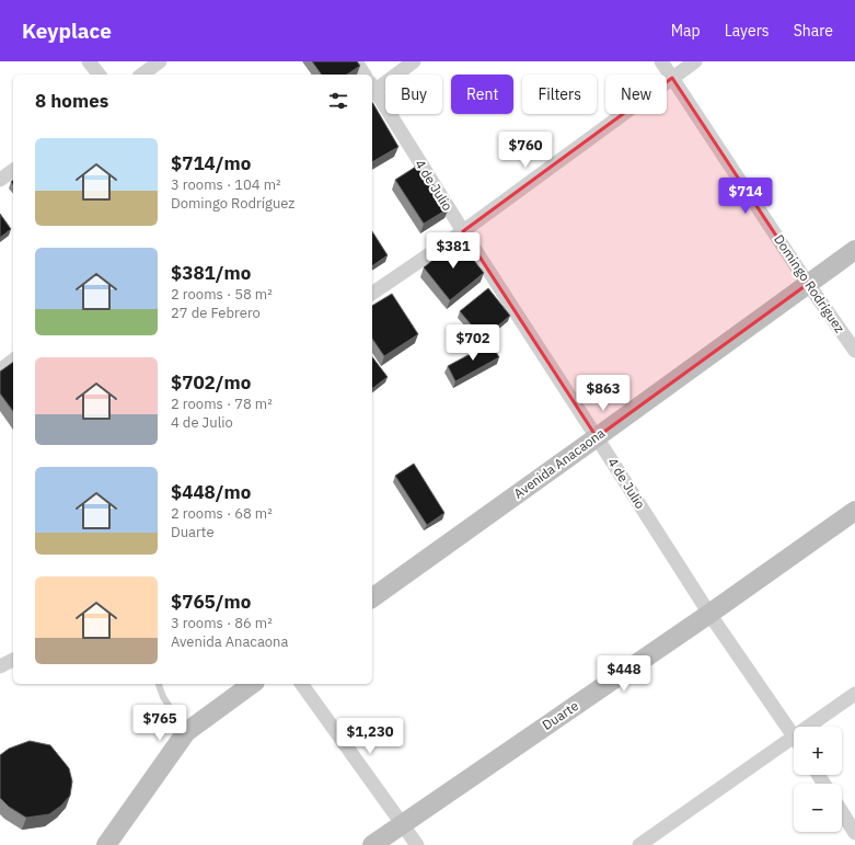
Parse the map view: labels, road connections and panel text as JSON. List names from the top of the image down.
{
  "streets": {
    "main road": ["Avenida Anacaona", "Duarte"],
    "street": ["4 de Julio", "Domingo Rodríguez"]
  },
  "crossings": [
    ["4 de Julio", "Avenida Anacaona"],
    ["4 de Julio", "Duarte"],
    ["Domingo Rodríguez", "Avenida Anacaona"]
  ],
  "page": {
    "header": "Keyplace",
    "nav": ["Map", "Layers", "Share"],
    "chip": [
      "Buy",
      "Rent",
      "Filters",
      "New"
    ],
    "heading": "8 homes",
    "list": [
      {
        "name": "$714/mo",
        "note": "3 rooms · 104 m² · Domingo Rodríguez"
      },
      {
        "name": "$381/mo",
        "note": "2 rooms · 58 m² · 27 de Febrero"
      },
      {
        "name": "$702/mo",
        "note": "2 rooms · 78 m² · 4 de Julio"
      },
      {
        "name": "$448/mo",
        "note": "2 rooms · 68 m² · Duarte"
      },
      {
        "name": "$765/mo",
        "note": "3 rooms · 86 m² · Avenida Anacaona"
      }
    ],
    "price": [
      "$760",
      "$714",
      "$381",
      "$702",
      "$863",
      "$448",
      "$765",
      "$1,230"
    ],
    "map_buttons": ["+", "−"]
  }
}
